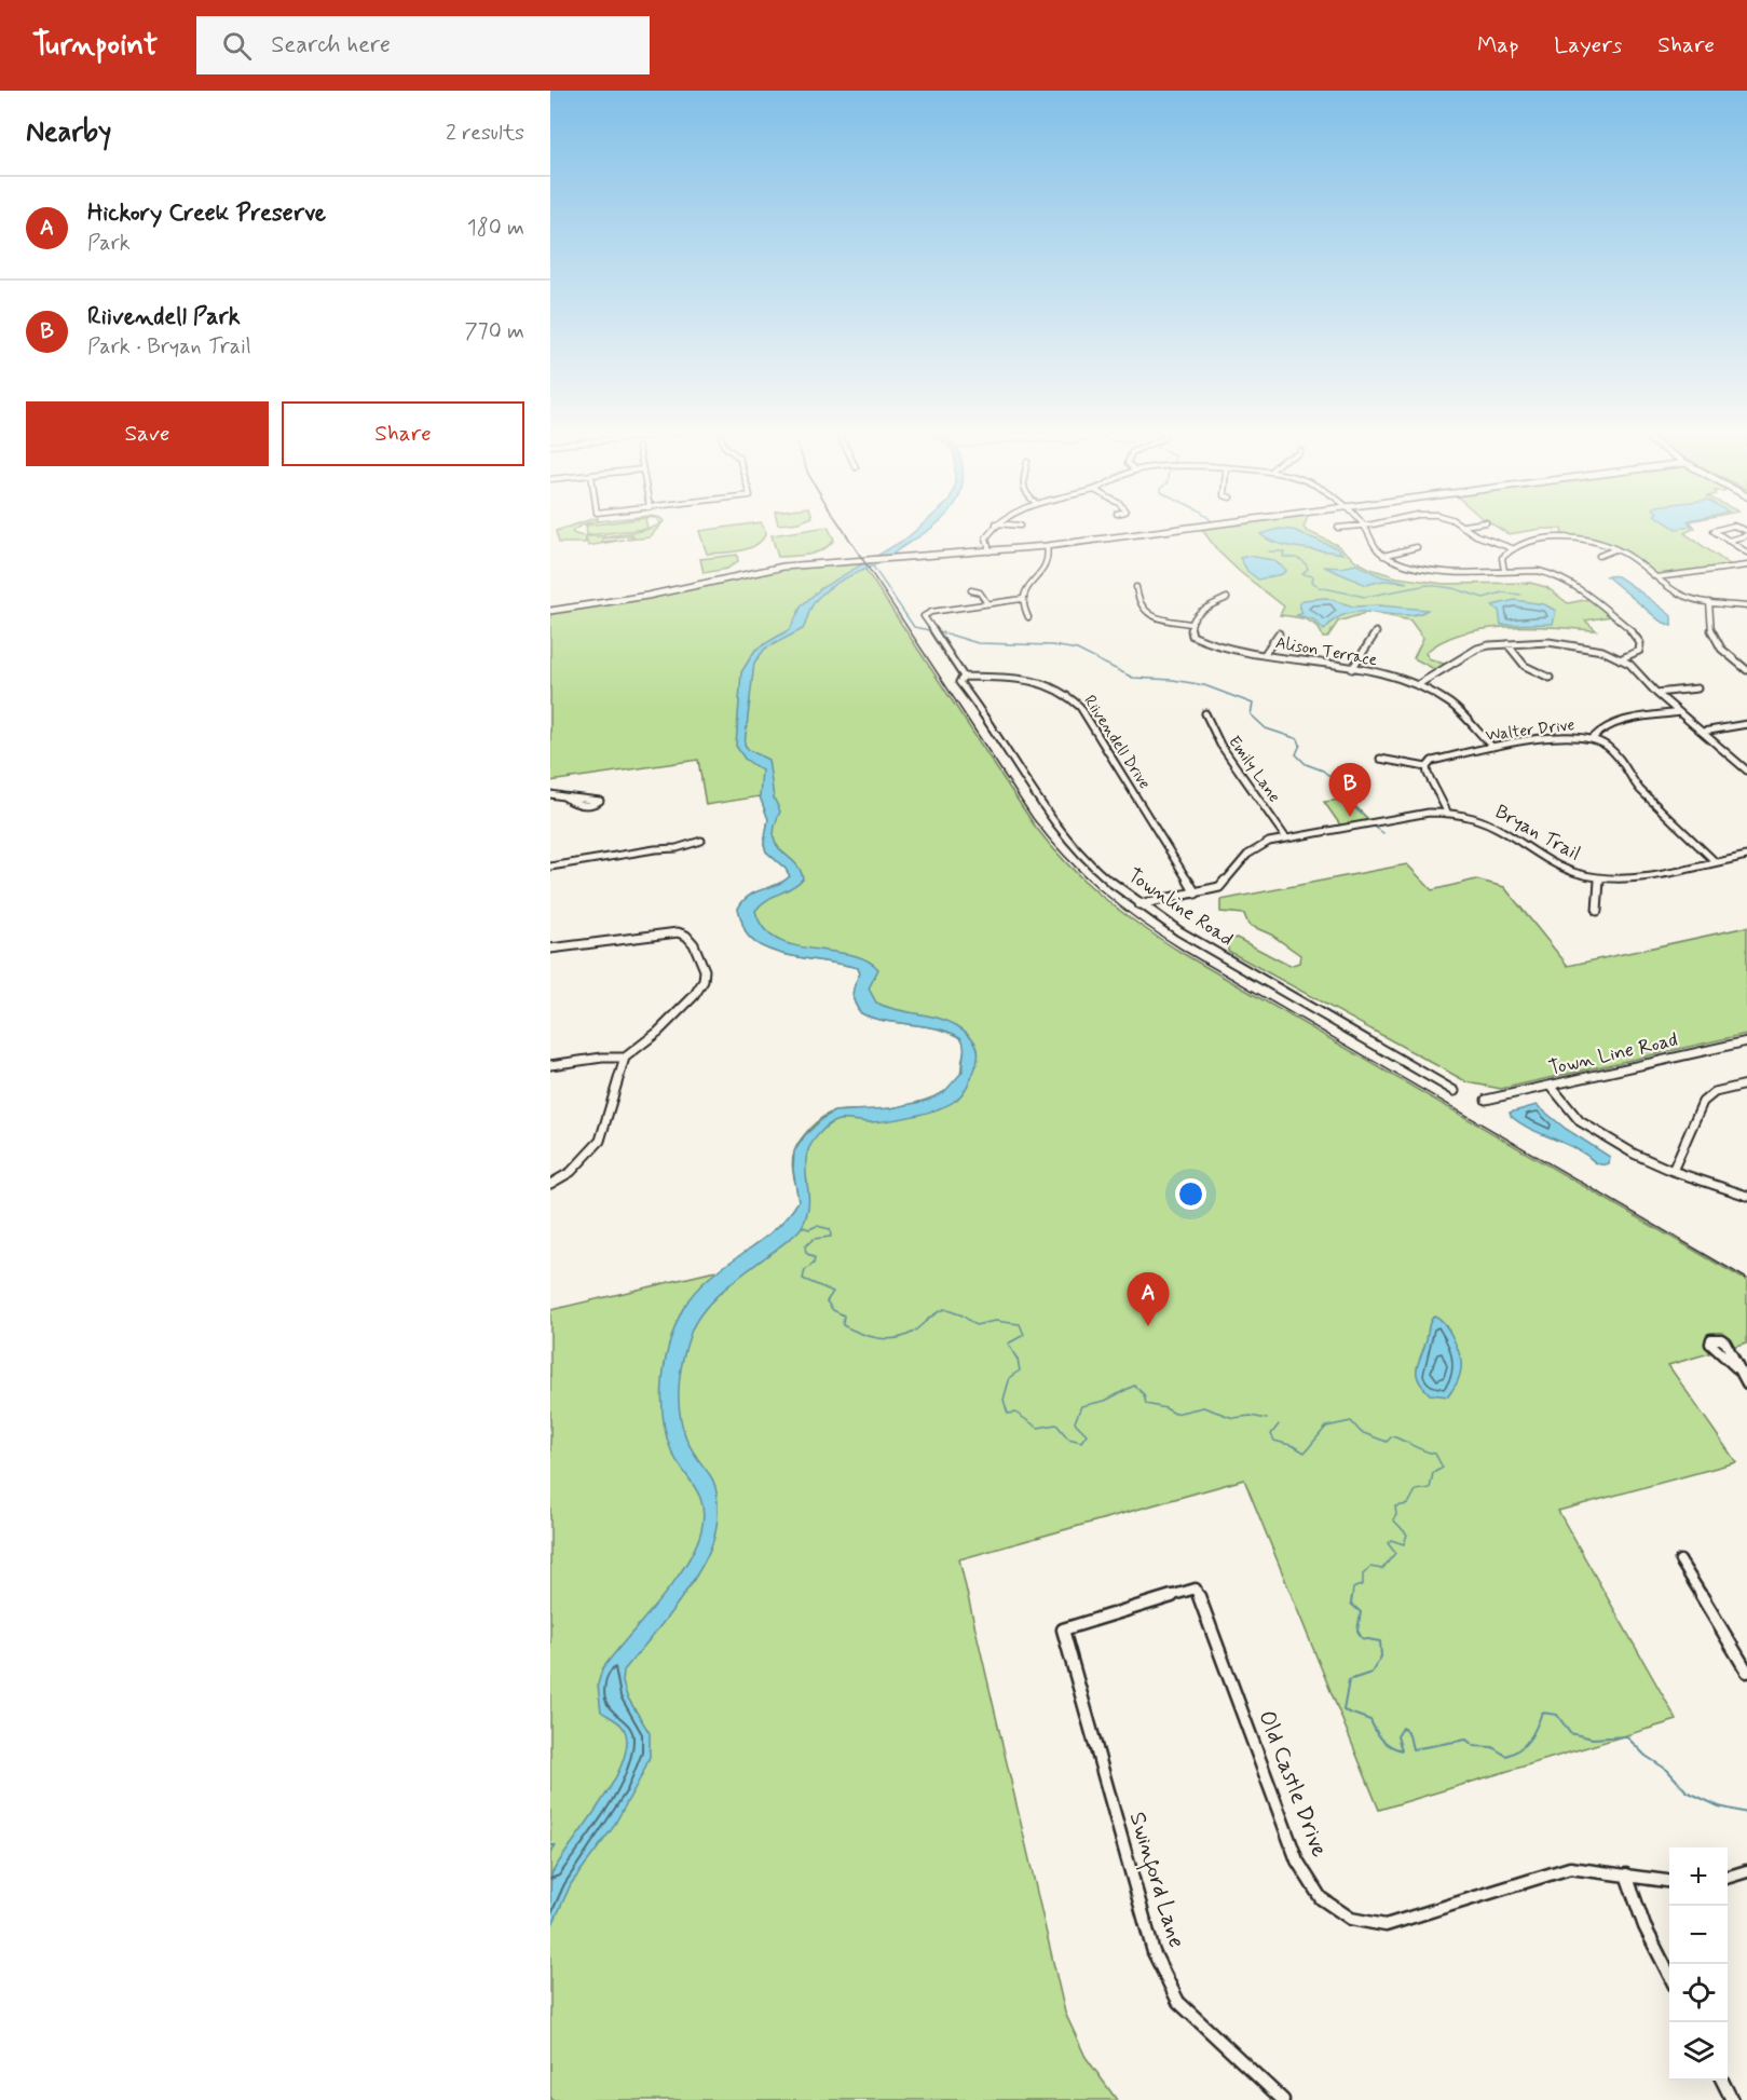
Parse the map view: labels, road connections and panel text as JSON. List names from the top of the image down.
{
  "streets": {
    "street": [
      "Alison Terrace",
      "Walter Drive",
      "Riivendell Drive",
      "Emily Lane",
      "Bryan Trail",
      "Townline Road",
      "Town Line Road",
      "Old Castle Drive",
      "Swinford Lane"
    ]
  },
  "crossings": [
    ["Alison Terrace", "Walter Drive"],
    ["Walter Drive", "Bryan Trail"],
    ["Riivendell Drive", "Bryan Trail"],
    ["Riivendell Drive", "Townline Road"],
    ["Emily Lane", "Bryan Trail"],
    ["Bryan Trail", "Townline Road"],
    ["Old Castle Drive", "Swinford Lane"]
  ],
  "page": {
    "header": "Turnpoint",
    "search": "Search here",
    "nav": ["Map", "Layers", "Share"],
    "heading": ["Nearby", "2 results"],
    "list": [
      {
        "mark": "A",
        "name": "Hickory Creek Preserve",
        "note": "Park",
        "value": "180 m"
      },
      {
        "mark": "B",
        "name": "Riivendell Park",
        "note": "Park · Bryan Trail",
        "value": "770 m"
      }
    ],
    "buttons": ["Save", "Share"],
    "pins": ["B", "A"],
    "map_buttons": ["+", "−"]
  }
}
